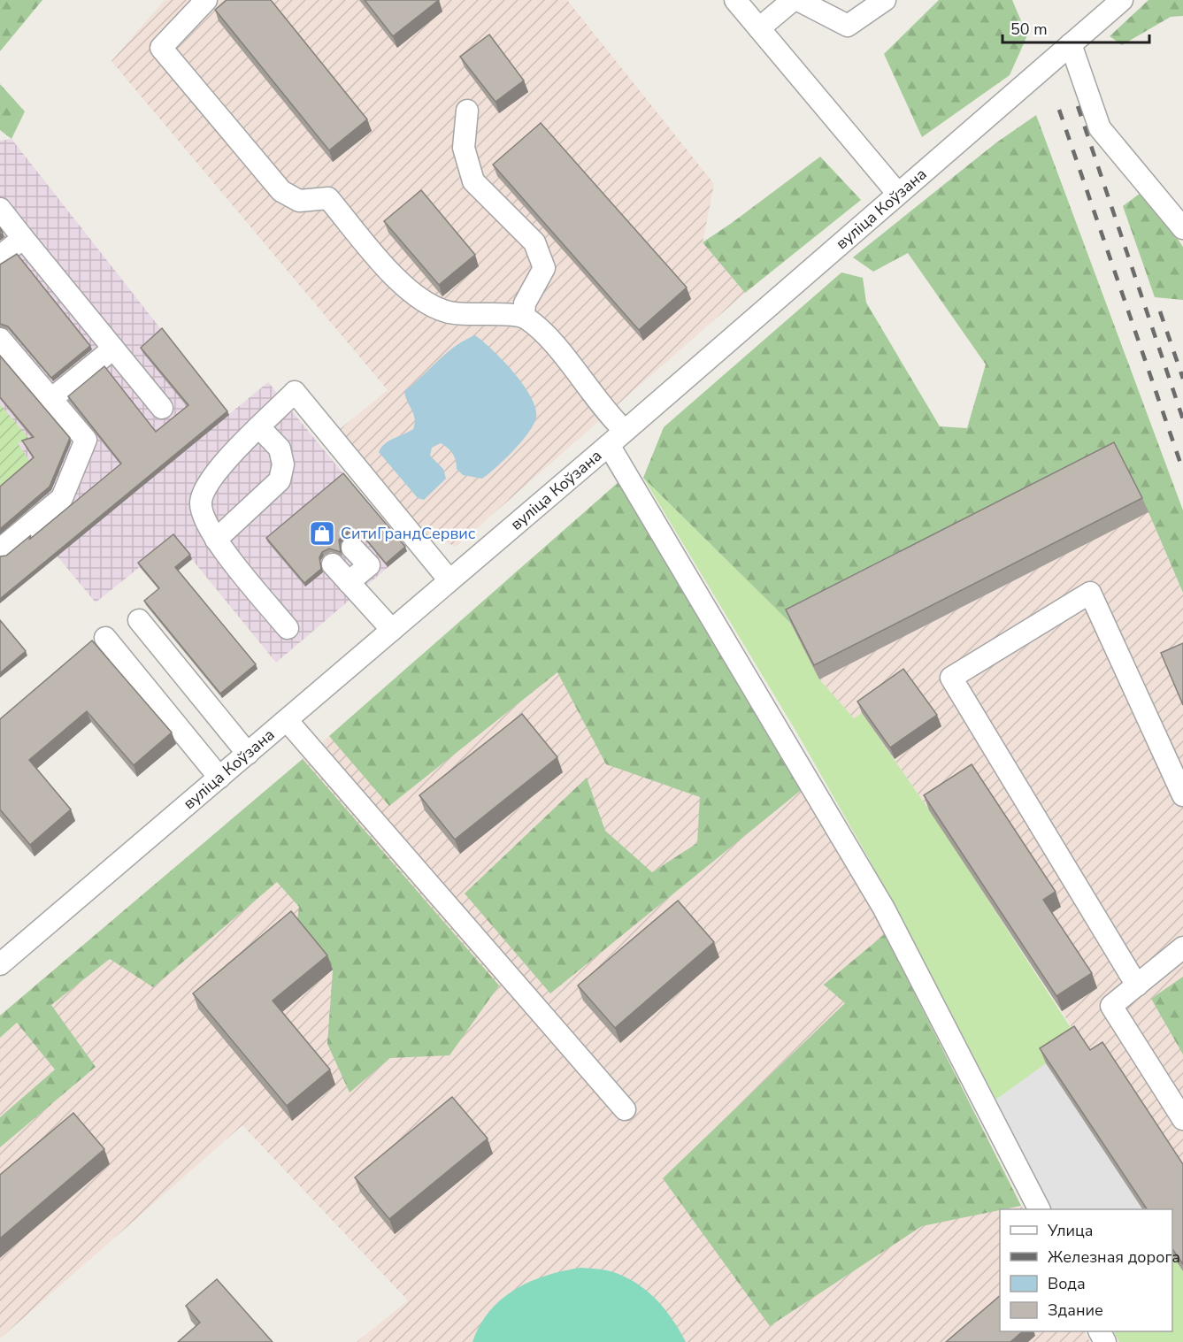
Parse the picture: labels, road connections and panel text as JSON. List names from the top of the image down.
{
  "streets": {
    "street": ["вуліца Коўзана"]
  },
  "places": {
    "shop": ["СитиГрандСервис"]
  },
  "legend": [
    "Улица",
    "Железная дорога",
    "Вода",
    "Здание"
  ],
  "scale_bar": "50 m"
}
